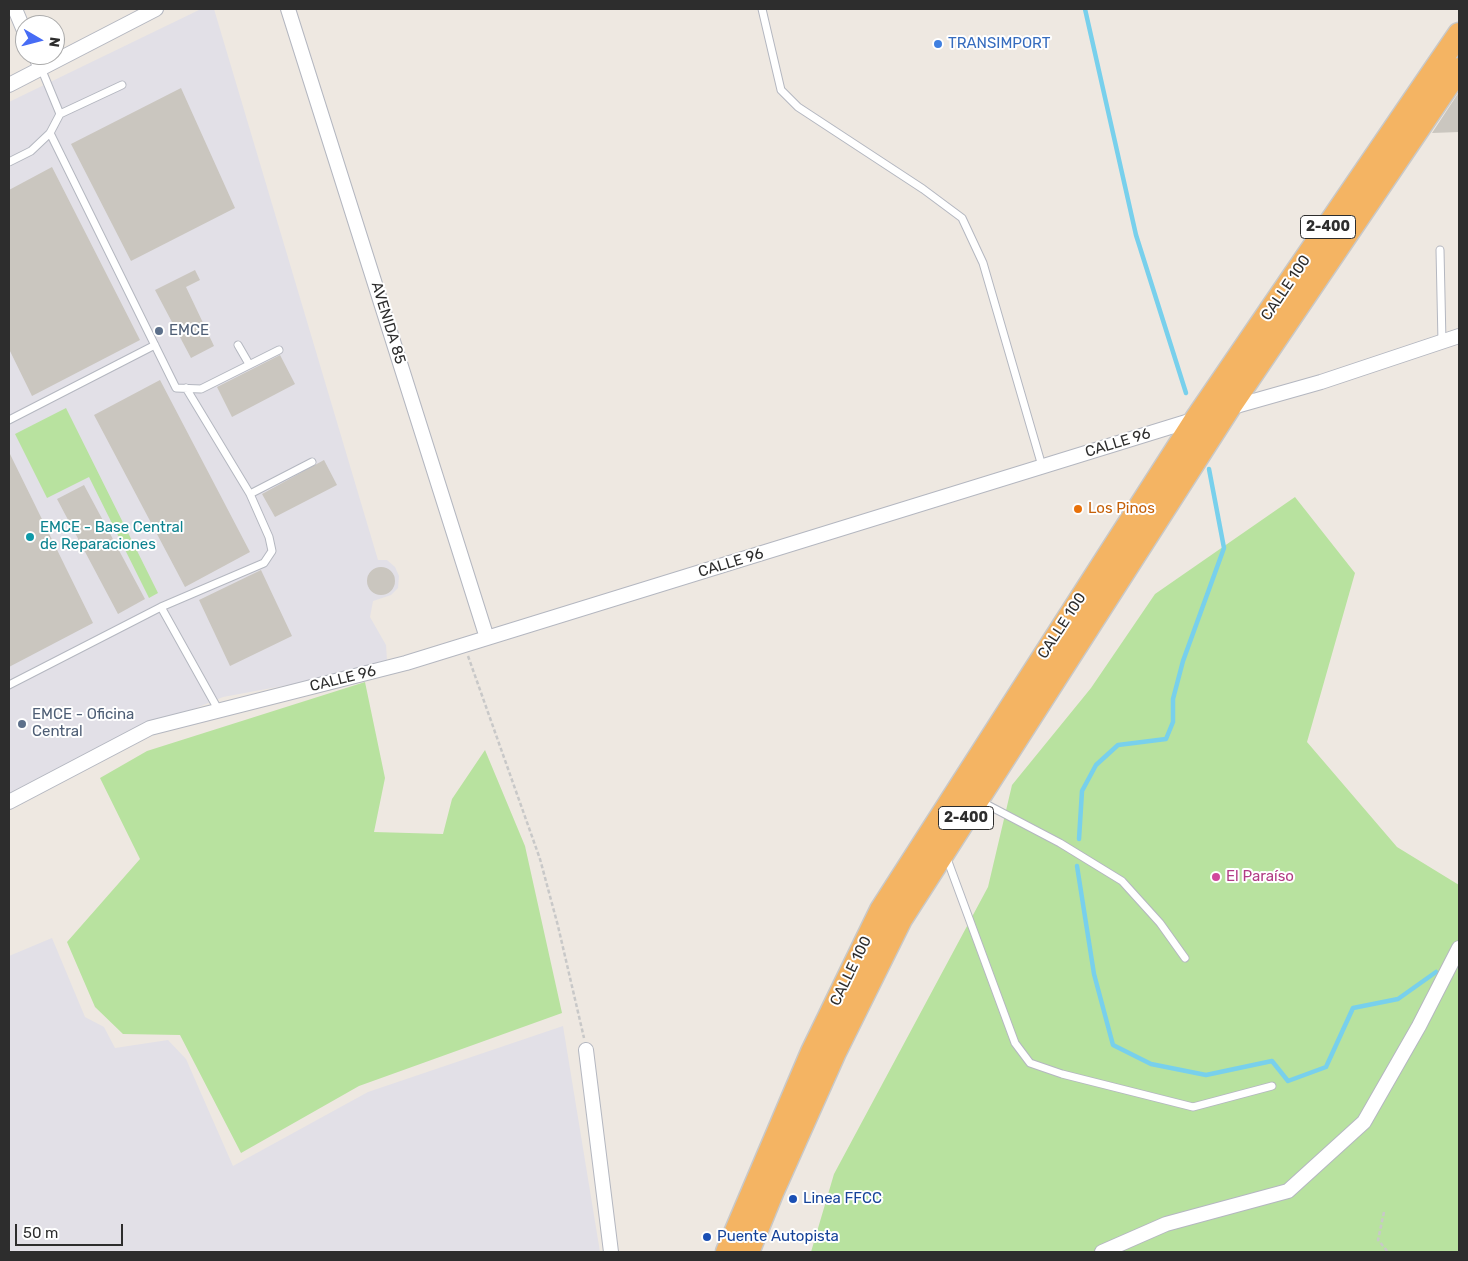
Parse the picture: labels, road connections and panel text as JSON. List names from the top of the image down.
{
  "streets": {
    "highway": ["2-400", "CALLE 100"],
    "street": ["AVENIDA 85", "CALLE 96"]
  },
  "crossings": [
    ["CALLE 100", "CALLE 96"],
    ["AVENIDA 85", "CALLE 96"]
  ],
  "places": [
    "TRANSIMPORT",
    "EMCE",
    "Los Pinos",
    "EMCE - Base Central de Reparaciones",
    "EMCE - Oficina Central",
    "El Paraíso",
    "Linea FFCC",
    "Puente Autopista"
  ],
  "scale_bar": "50 m",
  "north": "right"
}
